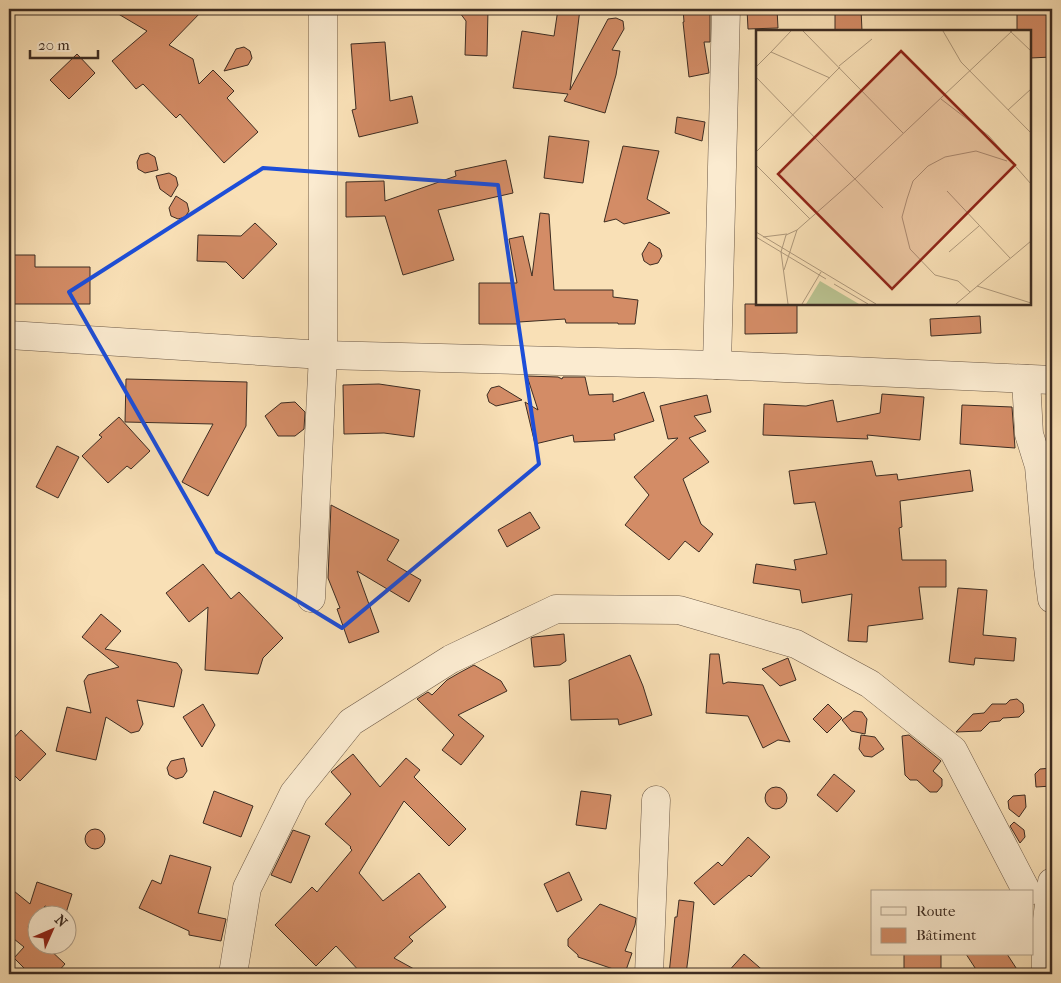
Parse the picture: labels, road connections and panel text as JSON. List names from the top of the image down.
{
  "legend": ["Route", "Bâtiment"],
  "scale_bar": "20 m",
  "north": "top right"
}
